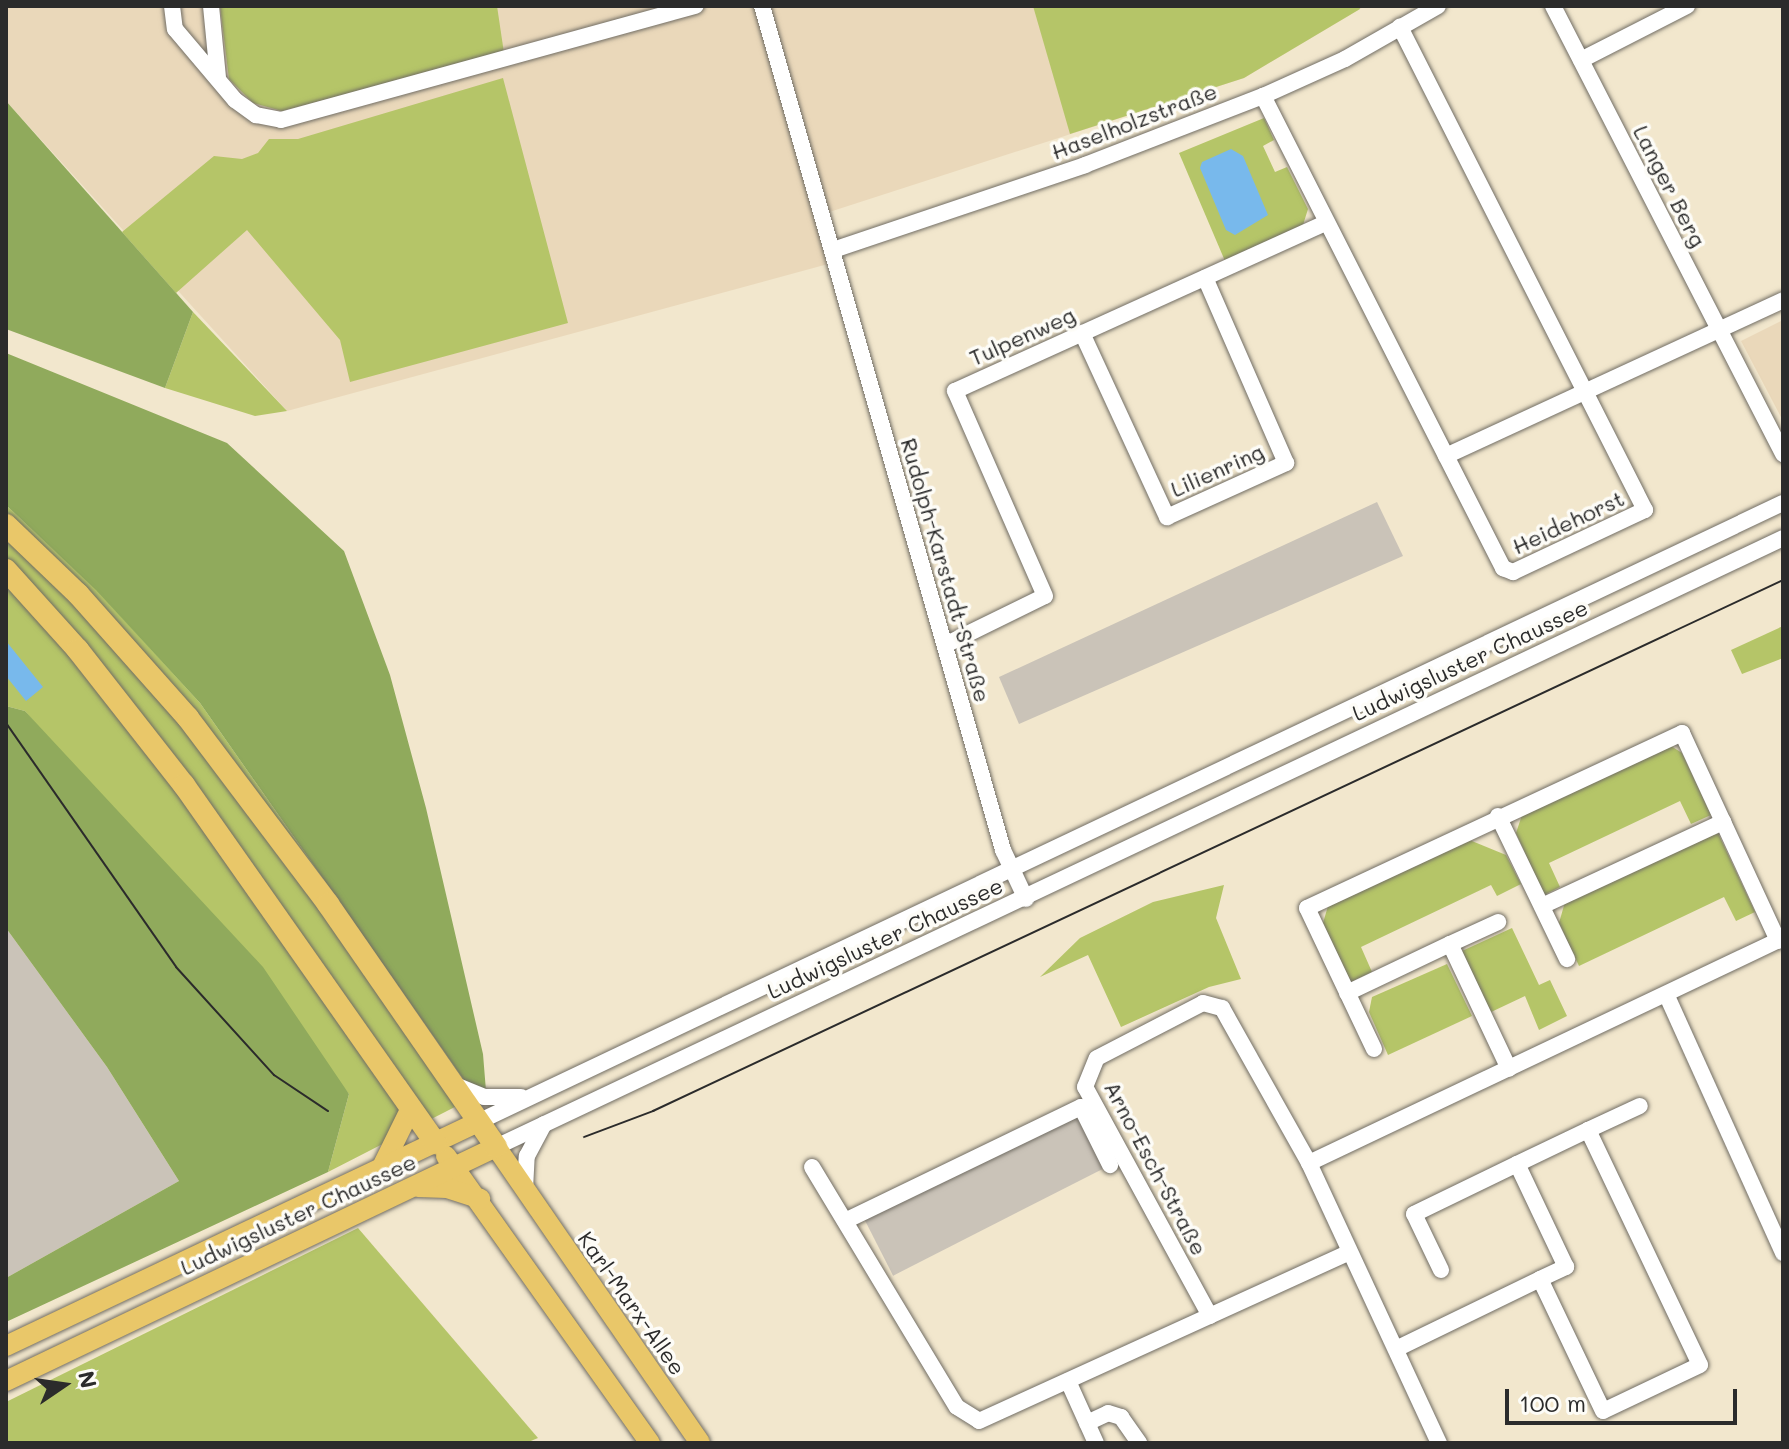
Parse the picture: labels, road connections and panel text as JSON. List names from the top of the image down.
{
  "streets": {
    "main road": ["Ludwigsluster Chaussee", "Karl-Marx-Allee"],
    "street": [
      "Haselholzstraße",
      "Langer Berg",
      "Tulpenweg",
      "Lilienring",
      "Heidehorst",
      "Rudolph-Karstadt-Straße",
      "Arno-Esch-Straße"
    ]
  },
  "crossings": [
    ["Haselholzstraße", "Heidehorst"],
    ["Haselholzstraße", "Rudolph-Karstadt-Straße"],
    ["Tulpenweg", "Lilienring"],
    ["Tulpenweg", "Heidehorst"],
    ["Tulpenweg", "Rudolph-Karstadt-Straße"],
    ["Rudolph-Karstadt-Straße", "Ludwigsluster Chaussee"],
    ["Ludwigsluster Chaussee", "Karl-Marx-Allee"]
  ],
  "scale_bar": "100 m",
  "north": "right"
}
